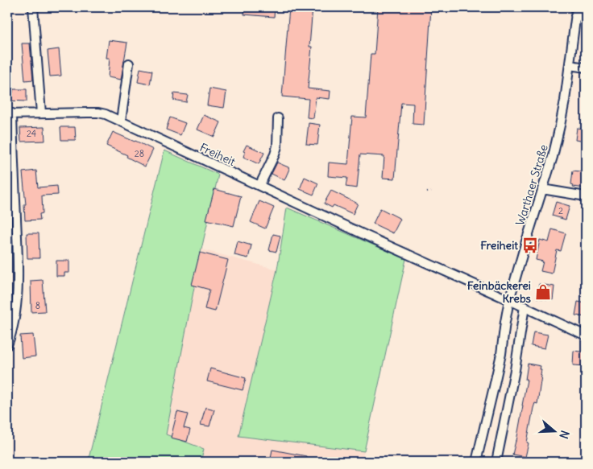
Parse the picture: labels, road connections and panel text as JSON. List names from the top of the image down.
{
  "streets": {
    "street": ["Freiheit", "Warthaer Straße"]
  },
  "crossings": [
    ["Freiheit", "Warthaer Straße"]
  ],
  "places": {
    "bus stop": ["Freiheit"],
    "shop": ["Feinbäckerei Krebs"]
  },
  "house_numbers": [
    "24",
    "28",
    "2",
    "8"
  ],
  "north": "right"
}
